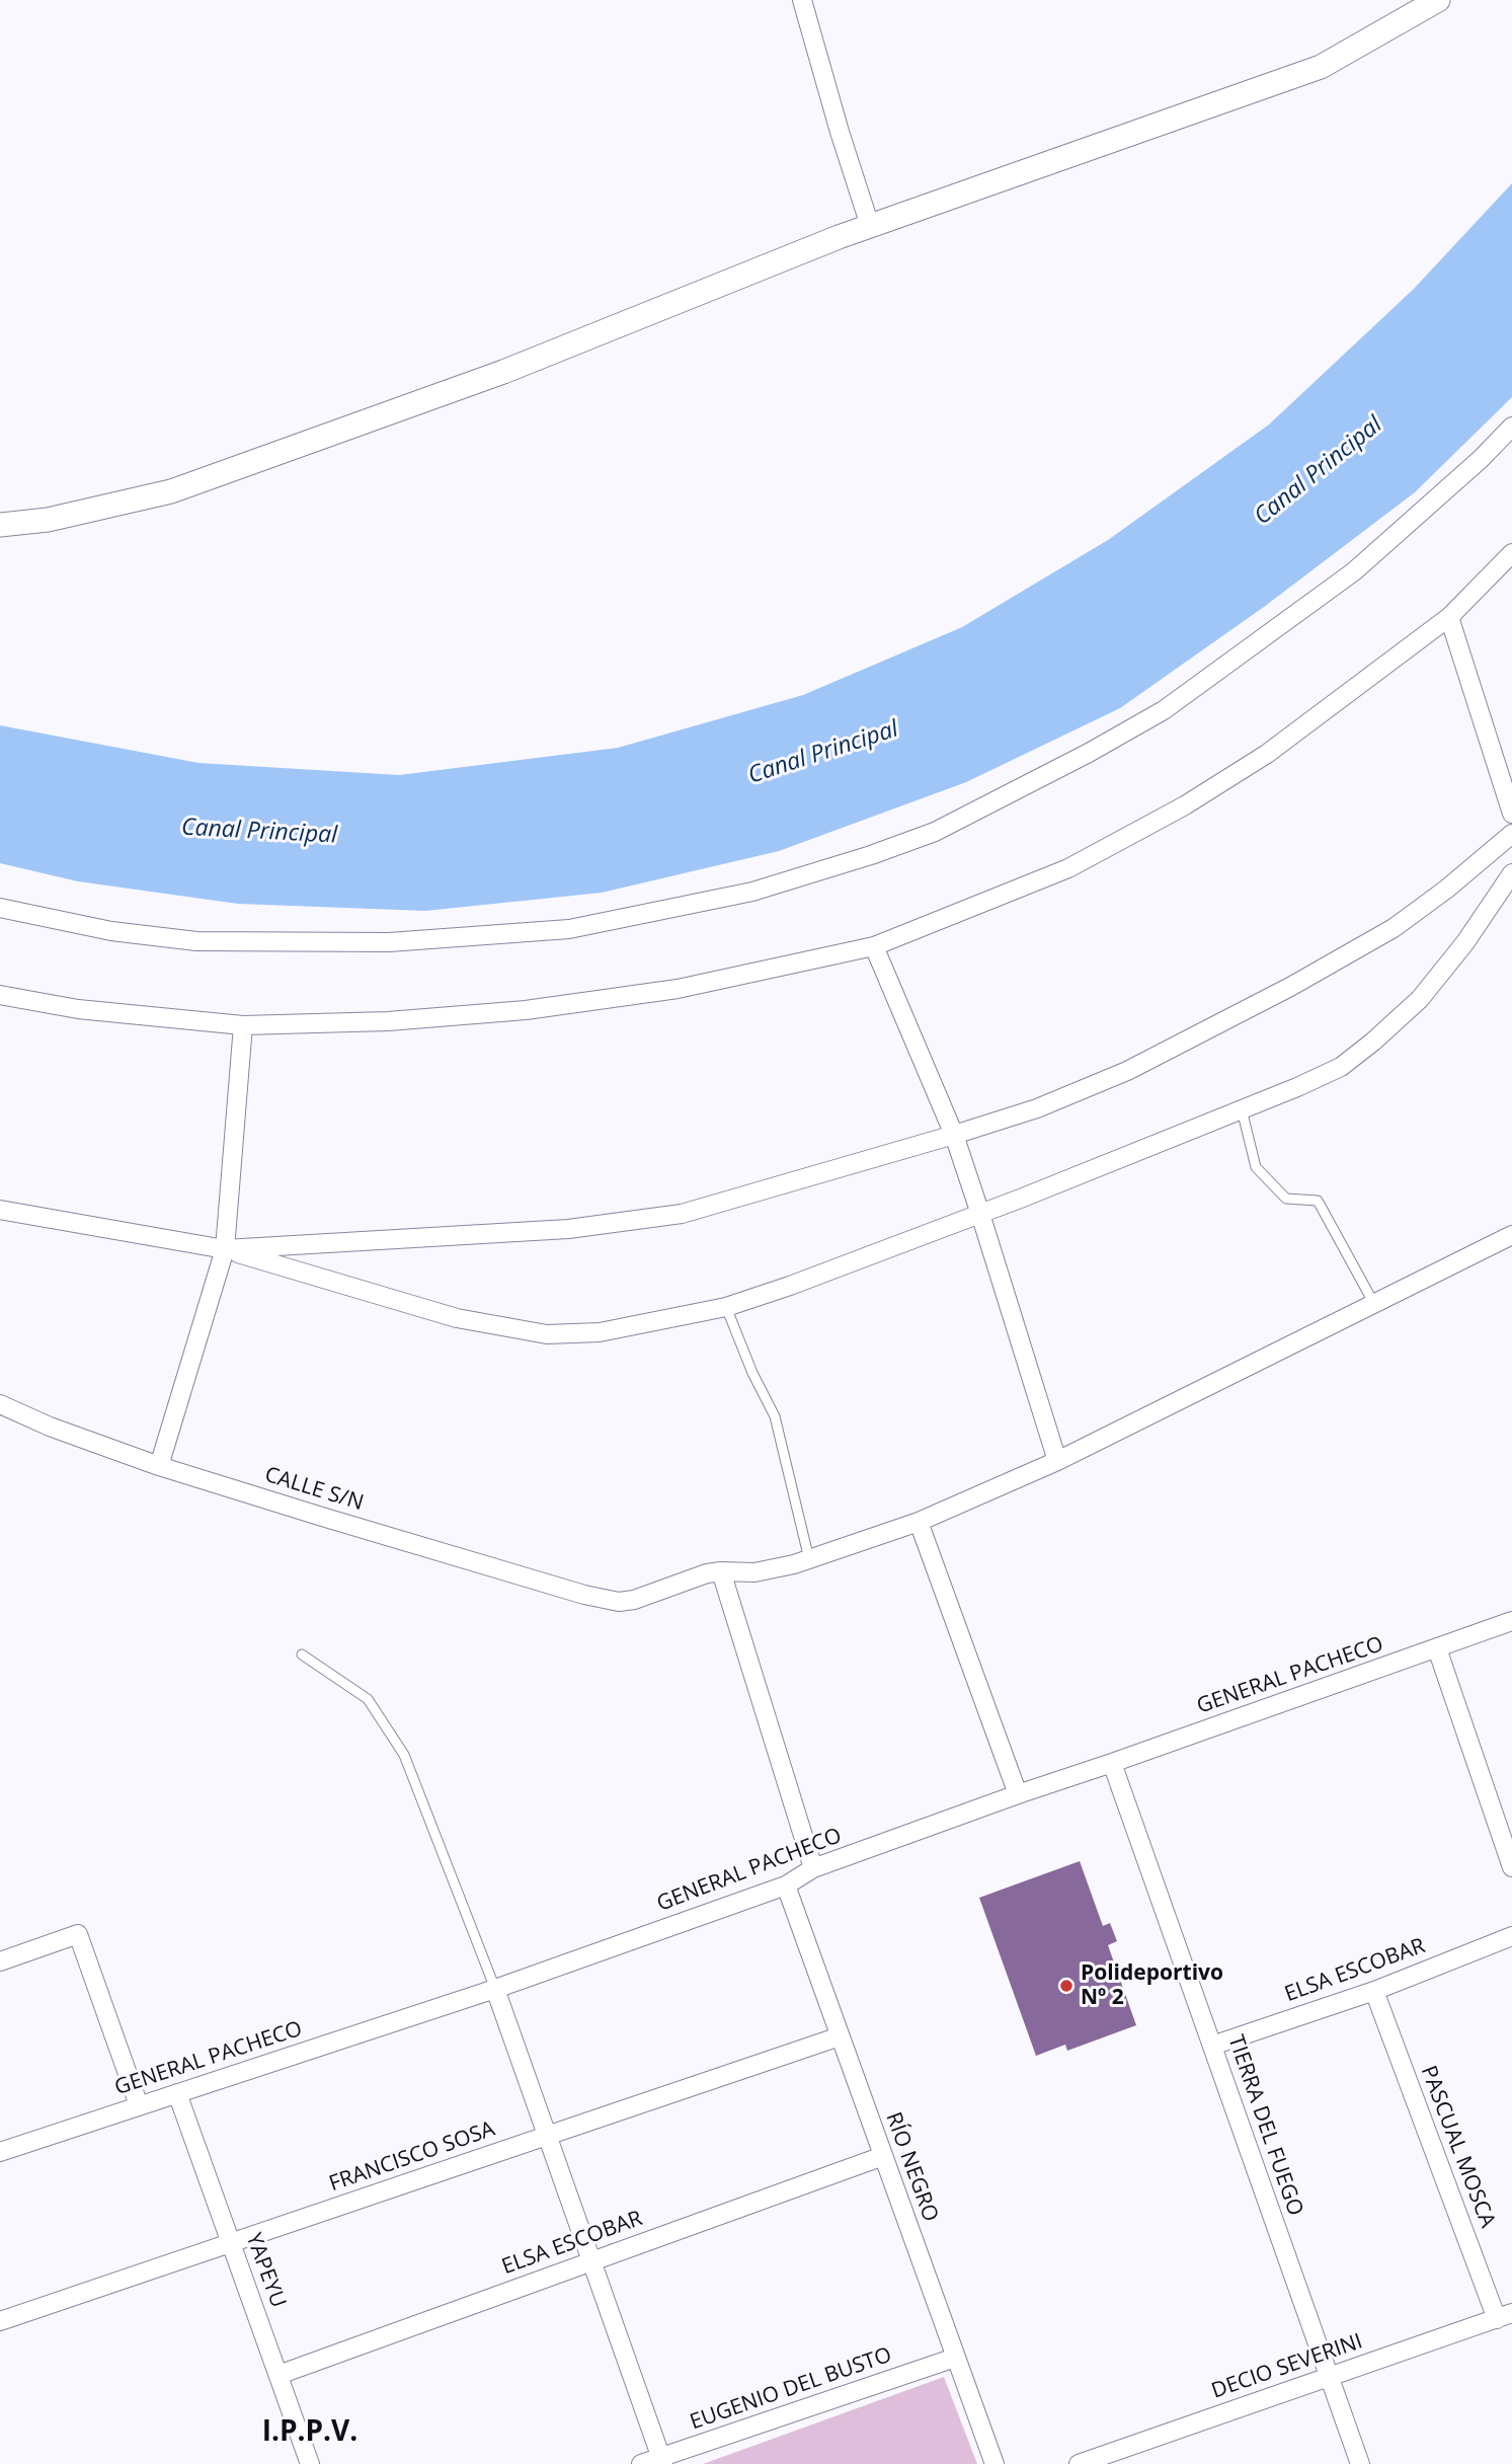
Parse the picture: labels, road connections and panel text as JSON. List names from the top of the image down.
{
  "streets": {
    "street": [
      "CALLE S/N",
      "GENERAL PACHECO",
      "ELSA ESCOBAR",
      "TIERRA DEL FUEGO",
      "PASCUAL MOSCA",
      "FRANCISCO SOSA",
      "RÍO NEGRO",
      "YAPEYU",
      "DECIO SEVERINI",
      "EUGENIO DEL BUSTO"
    ]
  },
  "crossings": [
    ["GENERAL PACHECO", "TIERRA DEL FUEGO"],
    ["GENERAL PACHECO", "RÍO NEGRO"],
    ["GENERAL PACHECO", "YAPEYU"],
    ["ELSA ESCOBAR", "TIERRA DEL FUEGO"],
    ["ELSA ESCOBAR", "PASCUAL MOSCA"],
    ["ELSA ESCOBAR", "RÍO NEGRO"],
    ["ELSA ESCOBAR", "YAPEYU"],
    ["TIERRA DEL FUEGO", "DECIO SEVERINI"],
    ["PASCUAL MOSCA", "DECIO SEVERINI"],
    ["FRANCISCO SOSA", "RÍO NEGRO"],
    ["FRANCISCO SOSA", "YAPEYU"],
    ["RÍO NEGRO", "EUGENIO DEL BUSTO"]
  ],
  "districts": ["I.P.P.V."],
  "water": ["Canal Principal"],
  "places": ["Polideportivo Nº 2"]
}
